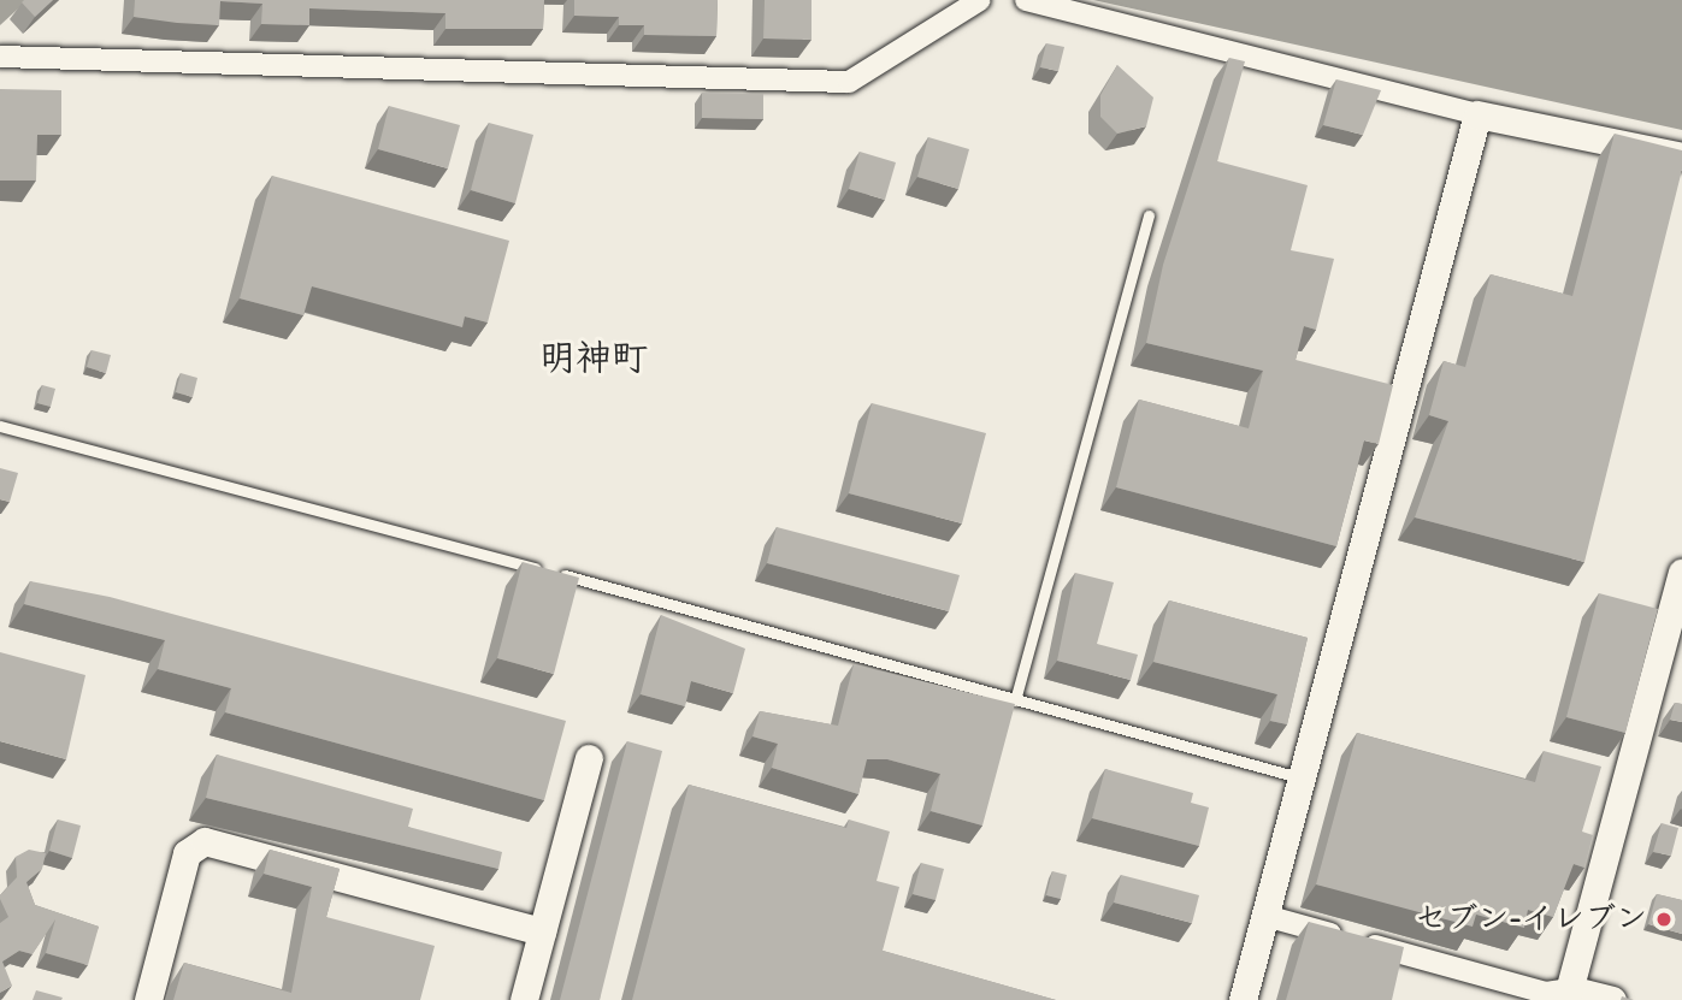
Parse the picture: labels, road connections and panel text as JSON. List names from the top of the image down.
{
  "districts": ["明神町"],
  "places": ["セブン-イレブン"]
}
